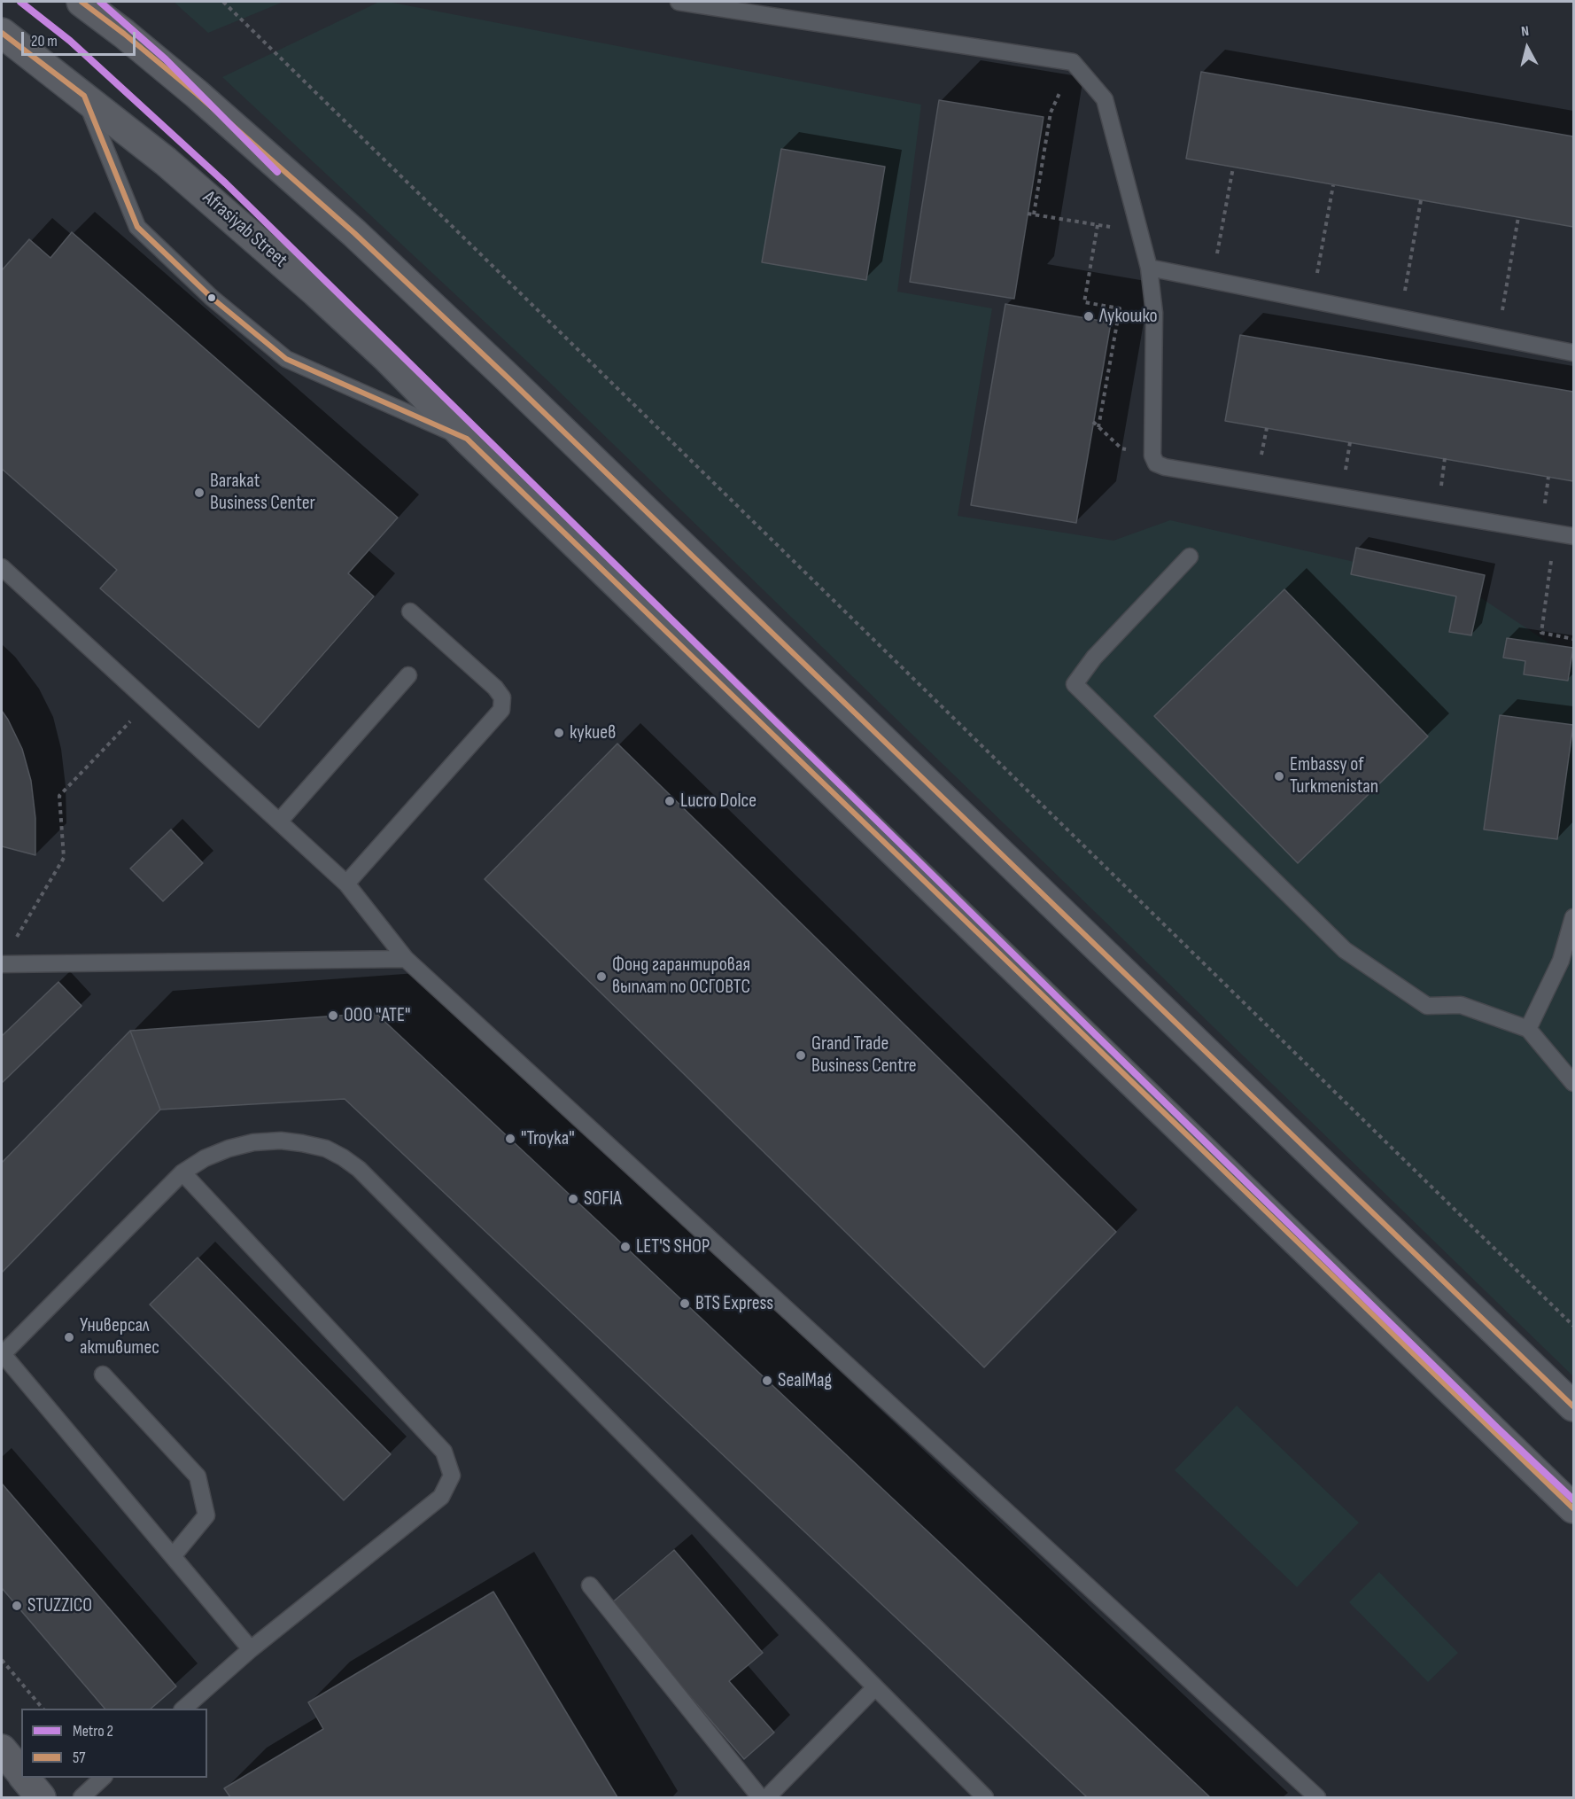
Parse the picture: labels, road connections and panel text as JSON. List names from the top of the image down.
{
  "streets": {
    "main road": ["Afrasiyab Street"]
  },
  "places": [
    "Лукошко",
    "Barakat Business Center",
    "кукиев",
    "Embassy of Turkmenistan",
    "Lucro Dolce",
    "Фонд гарантировая выплат по ОСГОВТС",
    "OOO \"ATE\"",
    "Grand Trade Business Centre",
    "\"Troyka\"",
    "SOFIA",
    "LET'S SHOP",
    "BTS Express",
    "Универсал активитес",
    "SealMag",
    "STUZZICO"
  ],
  "lines": ["metro line 2", "transit line 57"],
  "legend": ["Metro 2", "57"],
  "scale_bar": "20 m",
  "north": "top"
}
